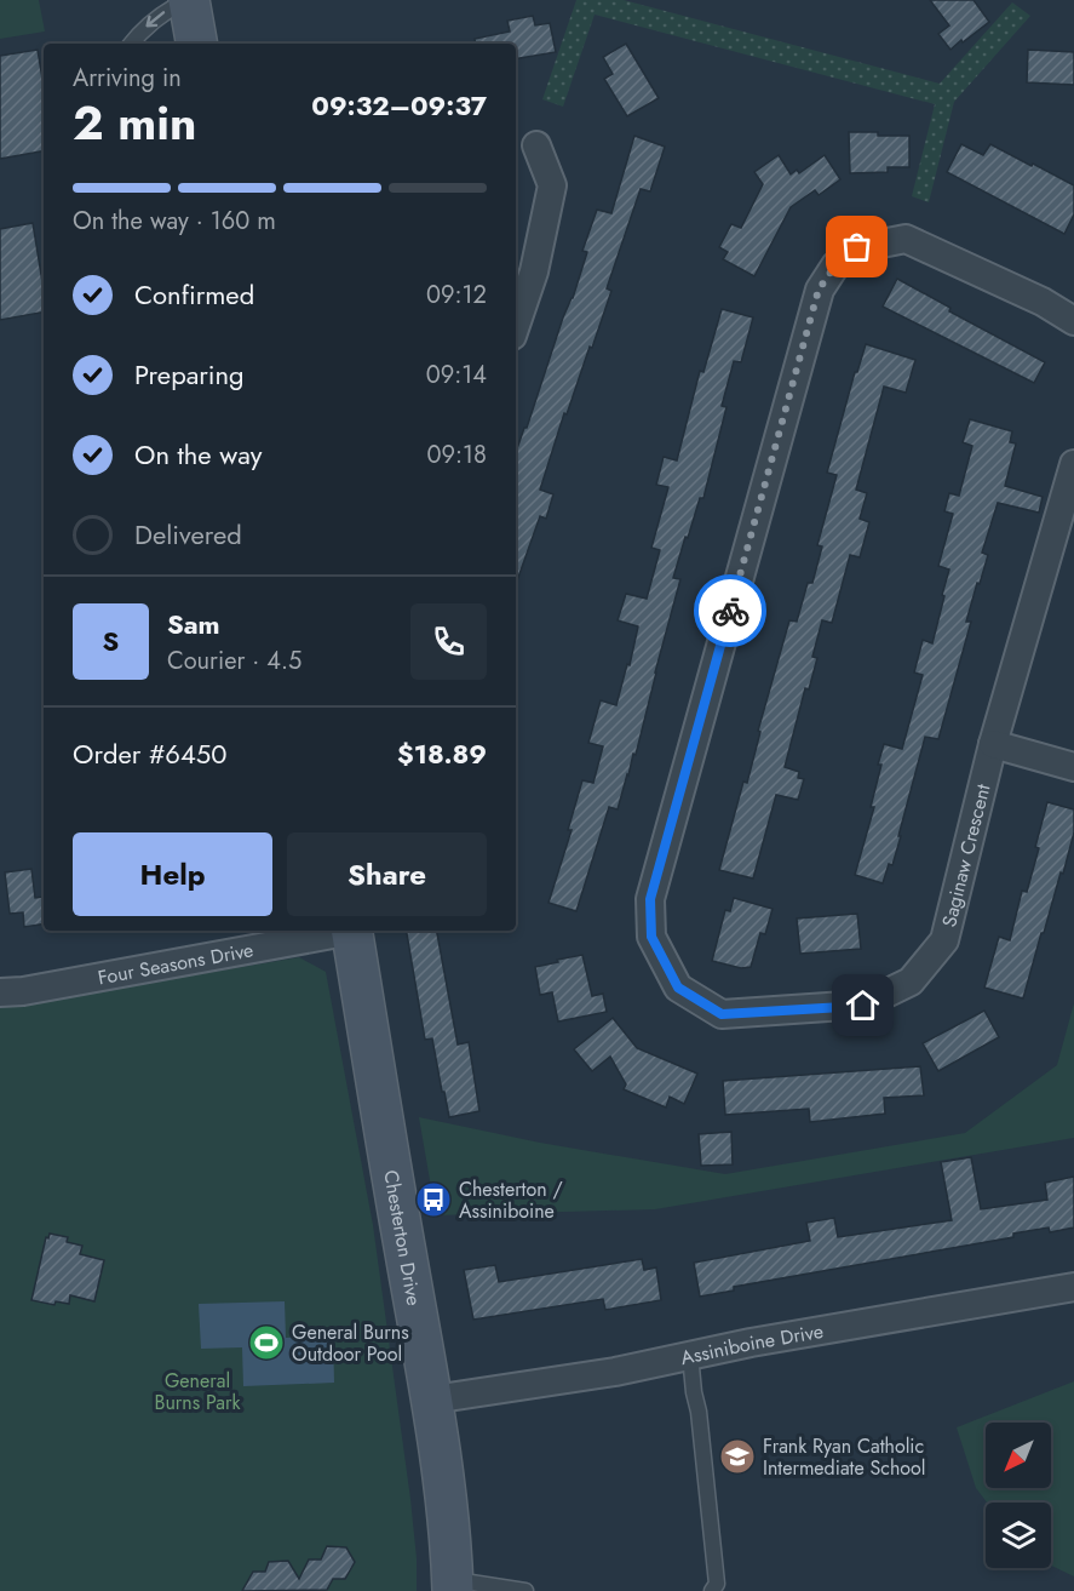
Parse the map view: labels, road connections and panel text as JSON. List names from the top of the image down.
{
  "streets": {
    "street": [
      "Saginaw Crescent",
      "Four Seasons Drive",
      "Chesterton Drive",
      "Assiniboine Drive"
    ]
  },
  "crossings": [
    ["Chesterton Drive", "Assiniboine Drive"]
  ],
  "parks": ["General Burns Park"],
  "places": {
    "bus stop": ["Chesterton / Assiniboine"],
    "sports": ["General Burns Outdoor Pool"],
    "school or university": ["Frank Ryan Catholic Intermediate School"]
  },
  "north": "bottom left",
  "page": {
    "heading": ["2 min", "Arriving in", "09:32–09:37"],
    "panel": [
      "Sam",
      "Courier · 4.5",
      "Order #6450",
      "$18.89"
    ],
    "bar": "On the way · 160 m",
    "list": [
      ["Confirmed", "09:12"],
      ["Preparing", "09:14"],
      ["On the way", "09:18"],
      "Delivered"
    ],
    "round": "S",
    "buttons": ["Help", "Share"]
  }
}
